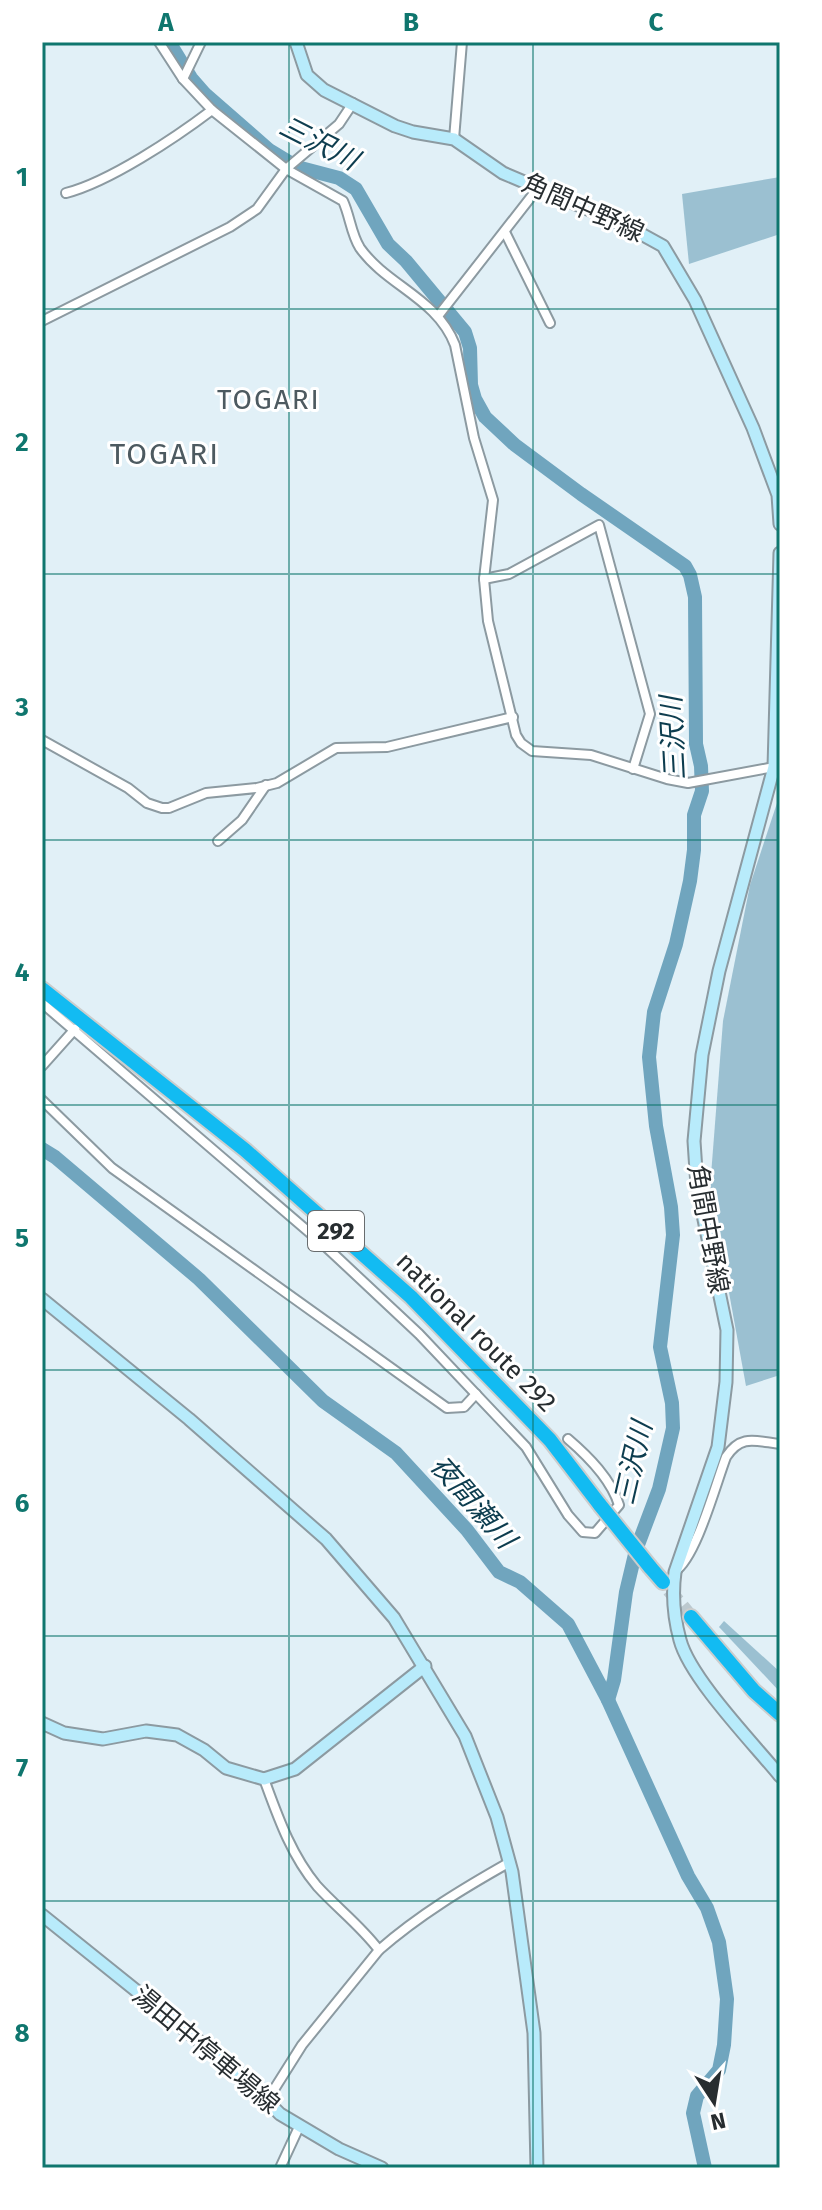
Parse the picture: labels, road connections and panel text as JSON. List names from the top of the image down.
{
  "streets": {
    "highway": ["292", "national route 292"],
    "main road": ["角間中野線", "湯田中停車場線"]
  },
  "crossings": [
    ["角間中野線", "national route 292"]
  ],
  "districts": ["TOGARI", "TOGARI"],
  "water": ["三沢川", "夜間瀬川"],
  "north": "bottom",
  "grid": {
    "columns": ["A", "B", "C"],
    "rows": [
      "1",
      "2",
      "3",
      "4",
      "5",
      "6",
      "7",
      "8"
    ]
  }
}
